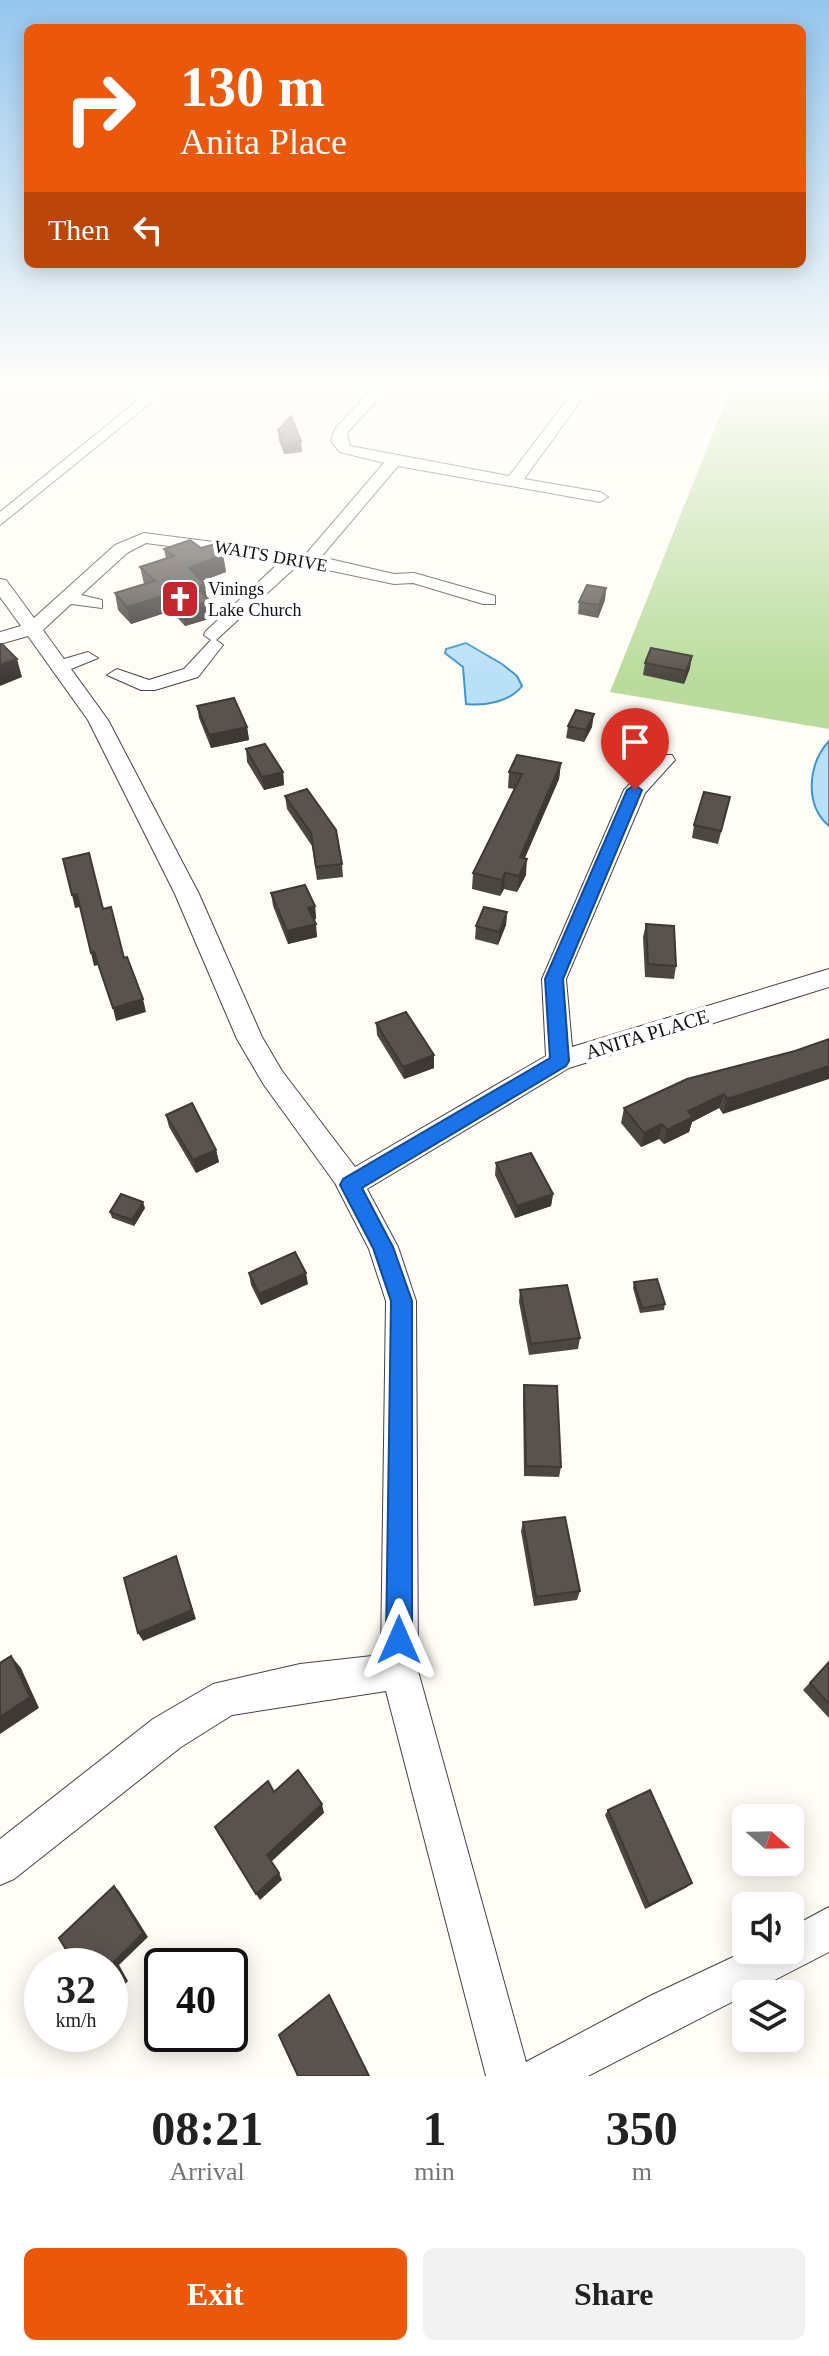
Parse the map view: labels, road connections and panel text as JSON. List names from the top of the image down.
{
  "streets": {
    "street": ["WAITS DRIVE", "ANITA PLACE"]
  },
  "places": {
    "church": ["Vinings Lake Church"]
  },
  "north": "right",
  "page": {
    "turn": ["130 m", "Anita Place"],
    "then": "Then",
    "speed": "32 km/h",
    "limit": "40",
    "eta": [
      "08:21",
      "Arrival",
      "1",
      "min",
      "350",
      "m"
    ],
    "buttons": ["Exit", "Share"]
  }
}
